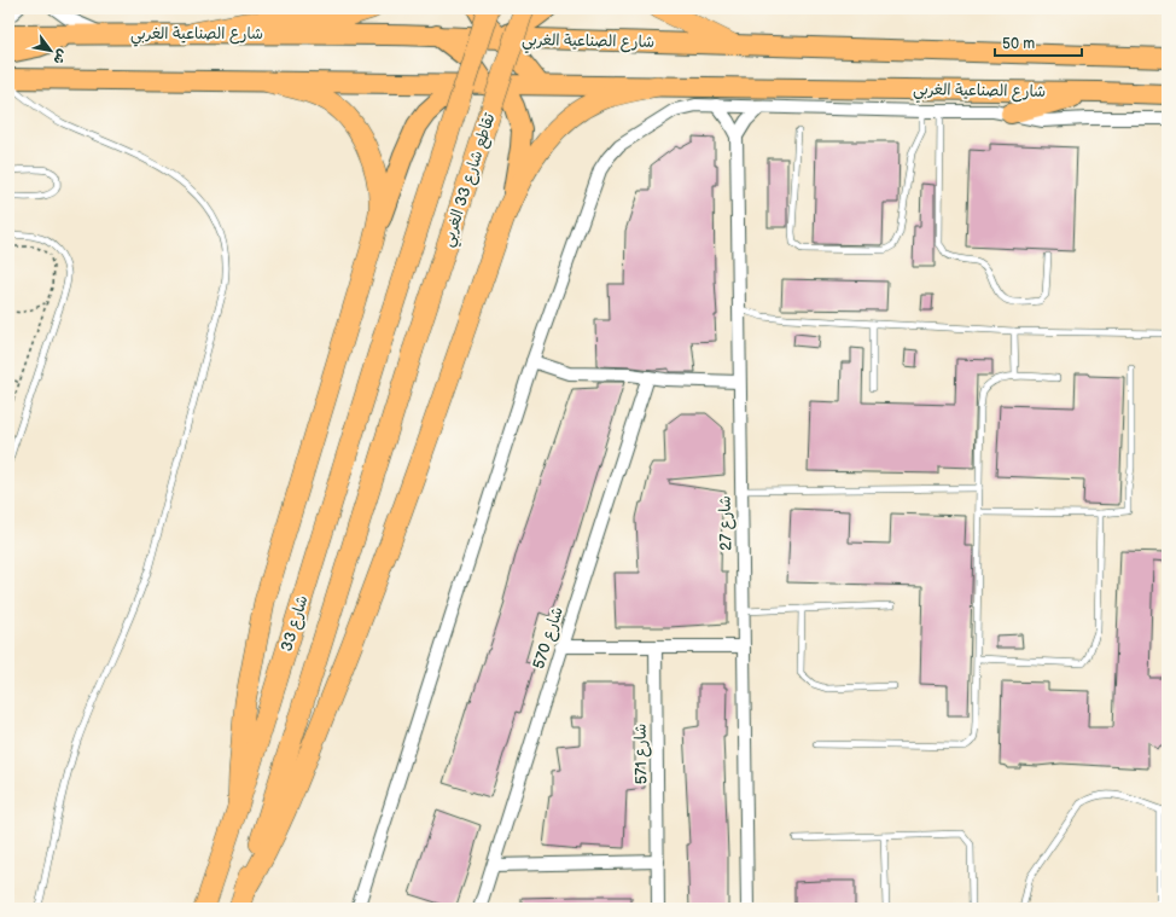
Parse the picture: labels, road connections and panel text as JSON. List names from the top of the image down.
{
  "streets": {
    "highway": ["تقاطع شارع 33 الغربي", "شارع 33"],
    "main road": ["شارع الصناعية الغربي"],
    "street": ["شارع 27", "شارع 570", "شارع 571"]
  },
  "crossings": [
    ["شارع الصناعية الغربي", "شارع 27"],
    ["تقاطع شارع 33 الغربي", "شارع 33"]
  ],
  "scale_bar": "50 m",
  "north": "bottom right"
}
